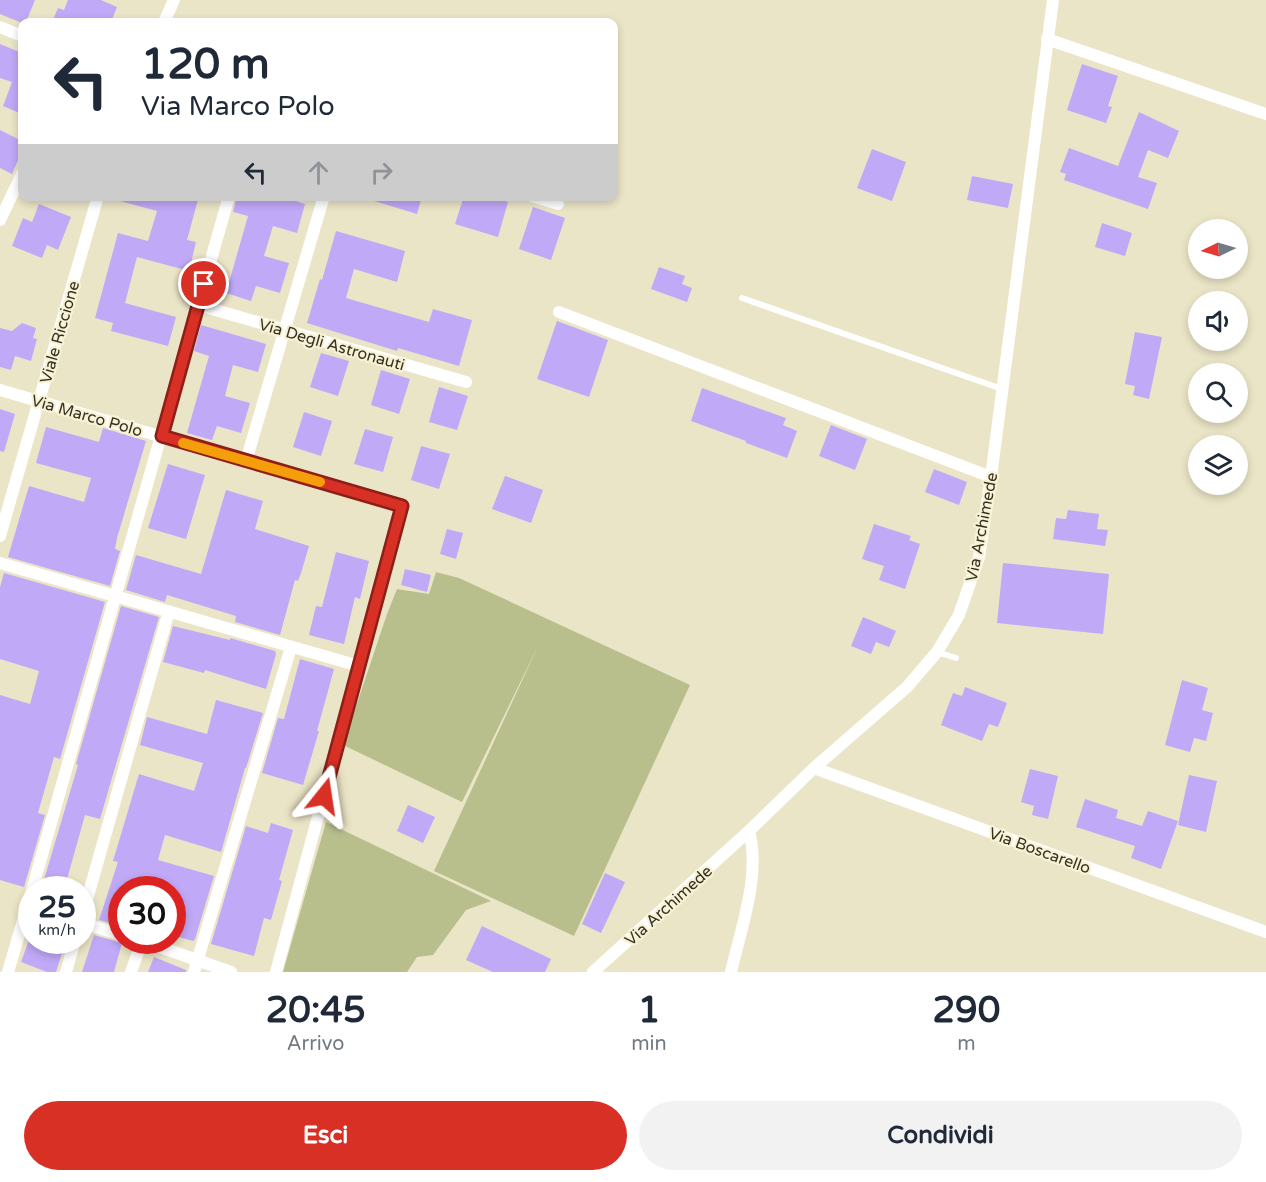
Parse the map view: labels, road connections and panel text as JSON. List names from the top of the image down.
{
  "streets": {
    "street": [
      "Viale Riccione",
      "Via Degli Astronauti",
      "Via Marco Polo",
      "Via Archimede",
      "Via Boscarello"
    ]
  },
  "crossings": [
    ["Viale Riccione", "Via Marco Polo"],
    ["Via Archimede", "Via Boscarello"]
  ],
  "north": "left",
  "page": {
    "turn": ["120 m", "Via Marco Polo"],
    "speed": "25 km/h",
    "limit": "30",
    "eta": [
      "20:45",
      "Arrivo",
      "1",
      "min",
      "290",
      "m"
    ],
    "buttons": ["Esci", "Condividi"]
  }
}
